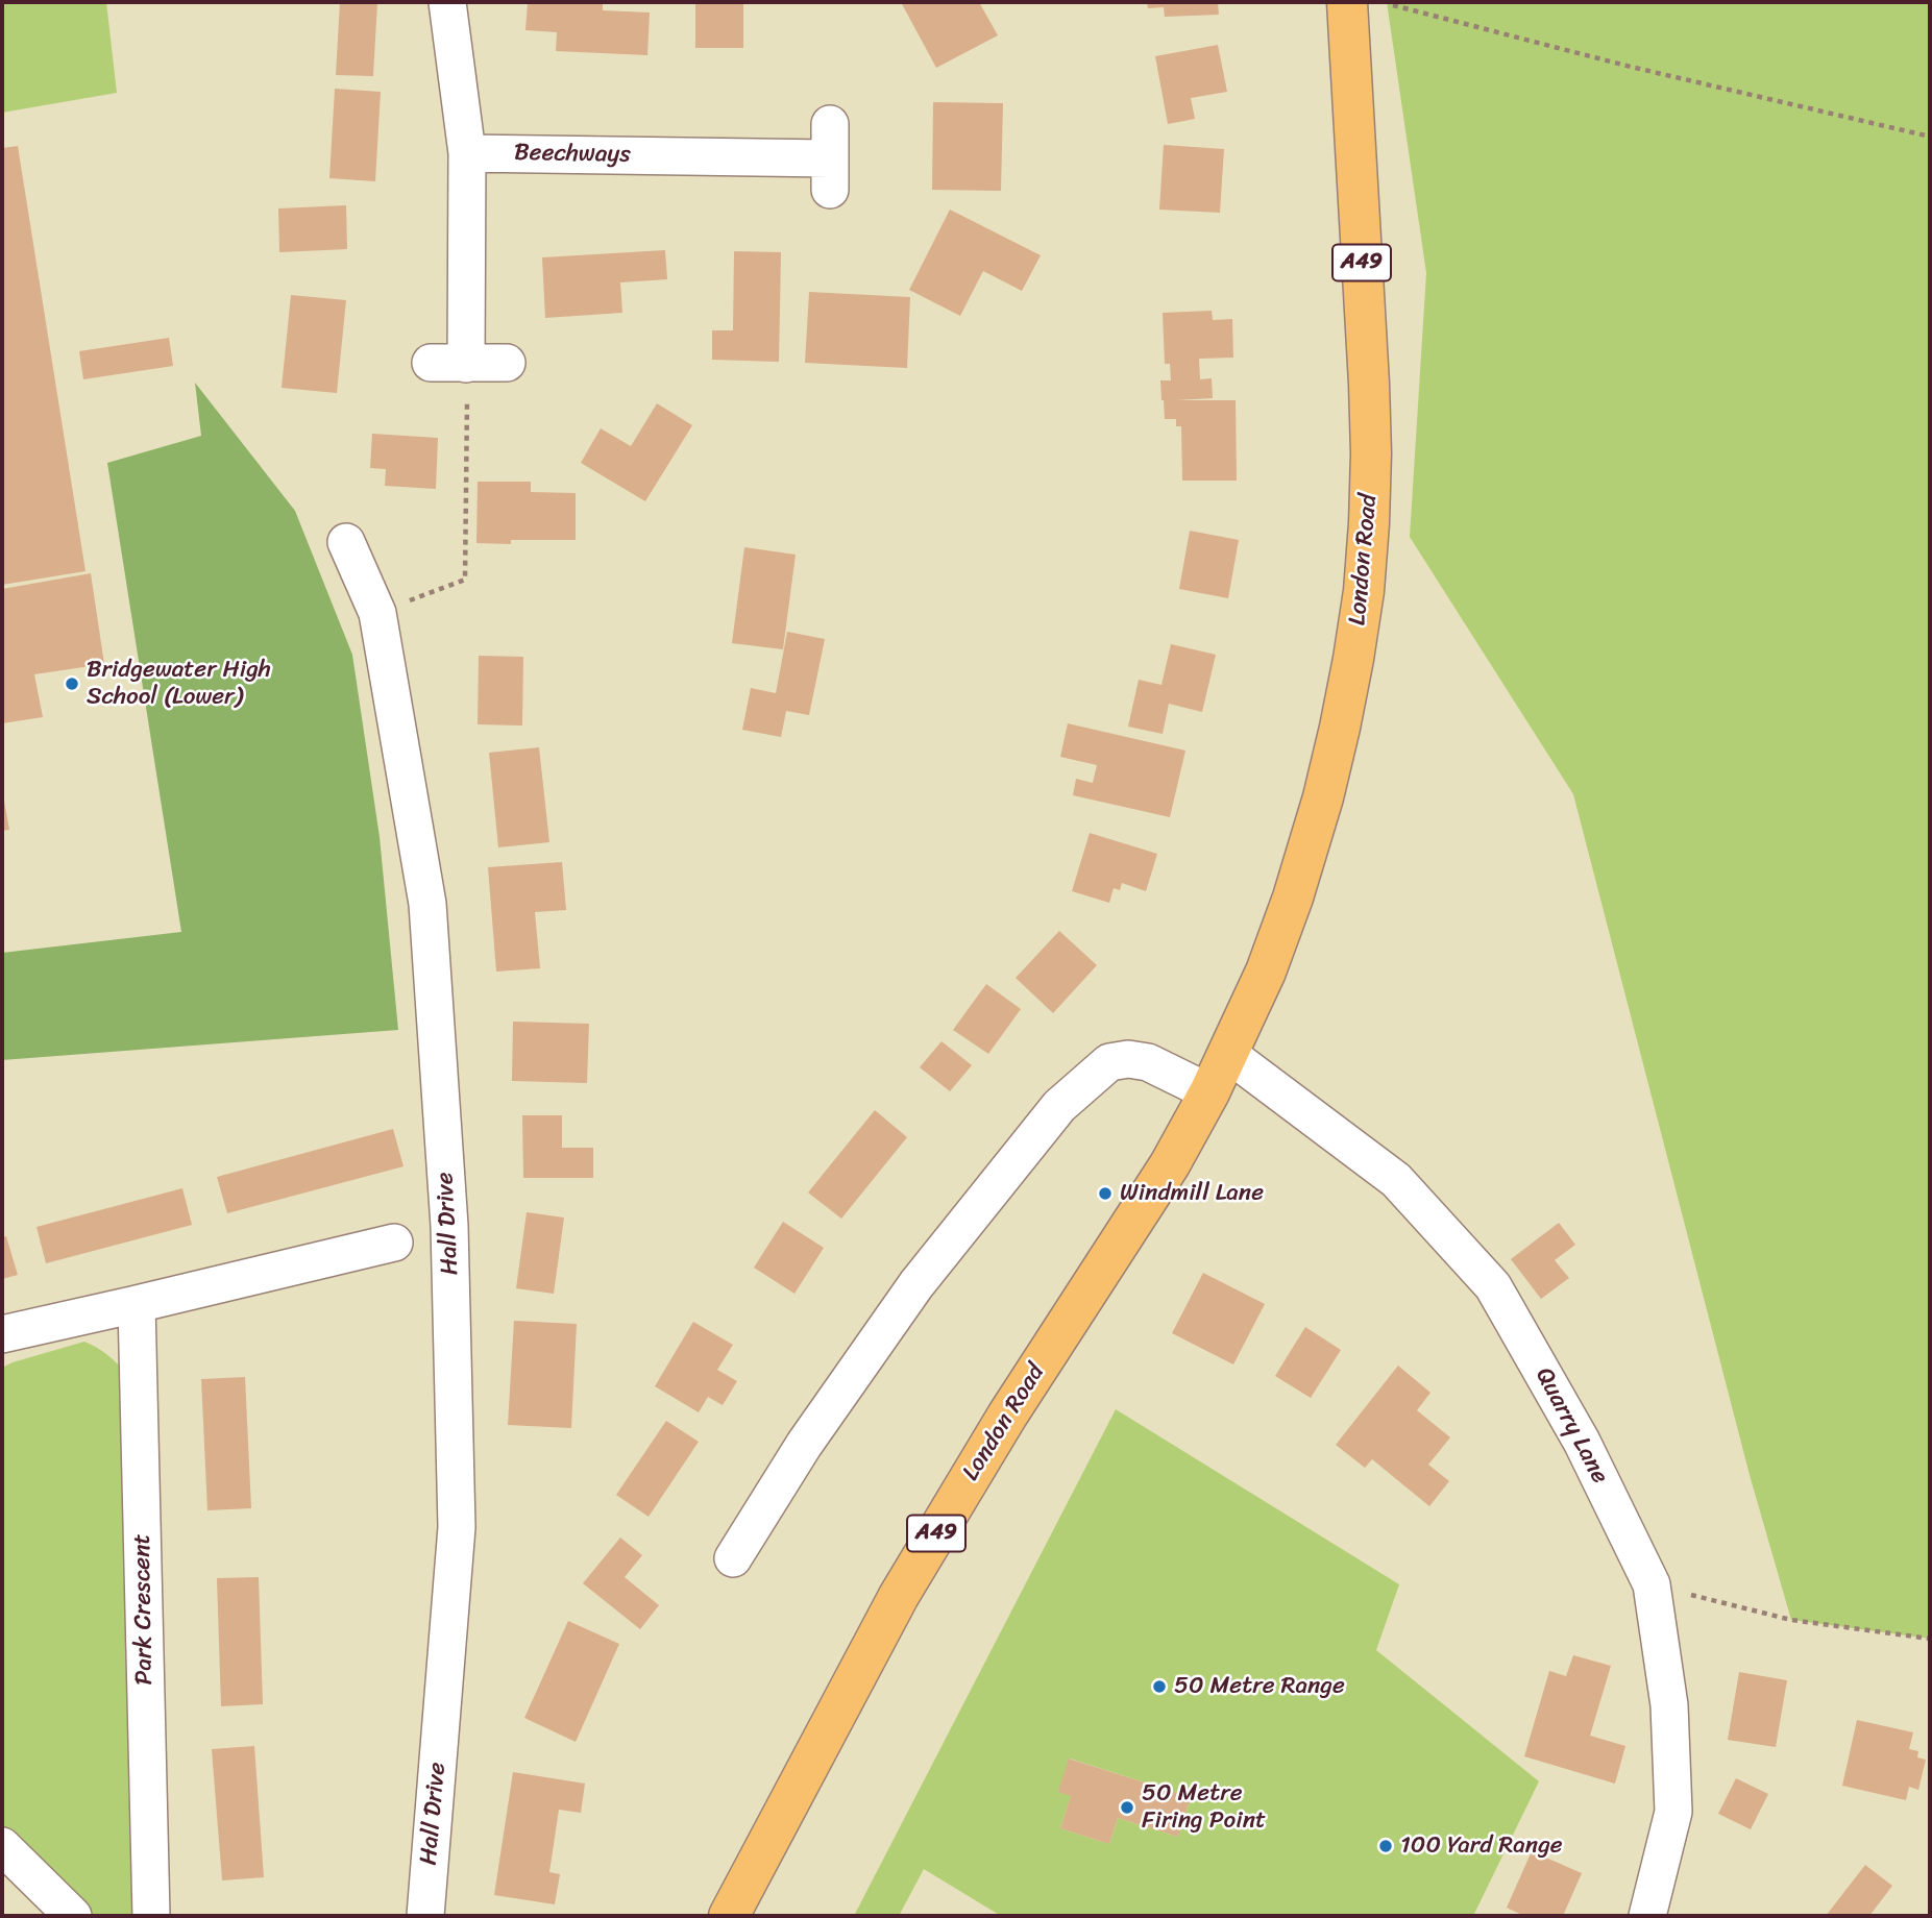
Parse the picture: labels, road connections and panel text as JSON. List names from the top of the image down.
{
  "streets": {
    "highway": ["A49", "London Road"],
    "street": [
      "Beechways",
      "Hall Drive",
      "Quarry Lane",
      "Park Crescent"
    ]
  },
  "crossings": [
    ["London Road", "Quarry Lane"]
  ],
  "places": [
    "Bridgewater High School (Lower)",
    "Windmill Lane",
    "50 Metre Range",
    "50 Metre Firing Point",
    "100 Yard Range"
  ]
}
